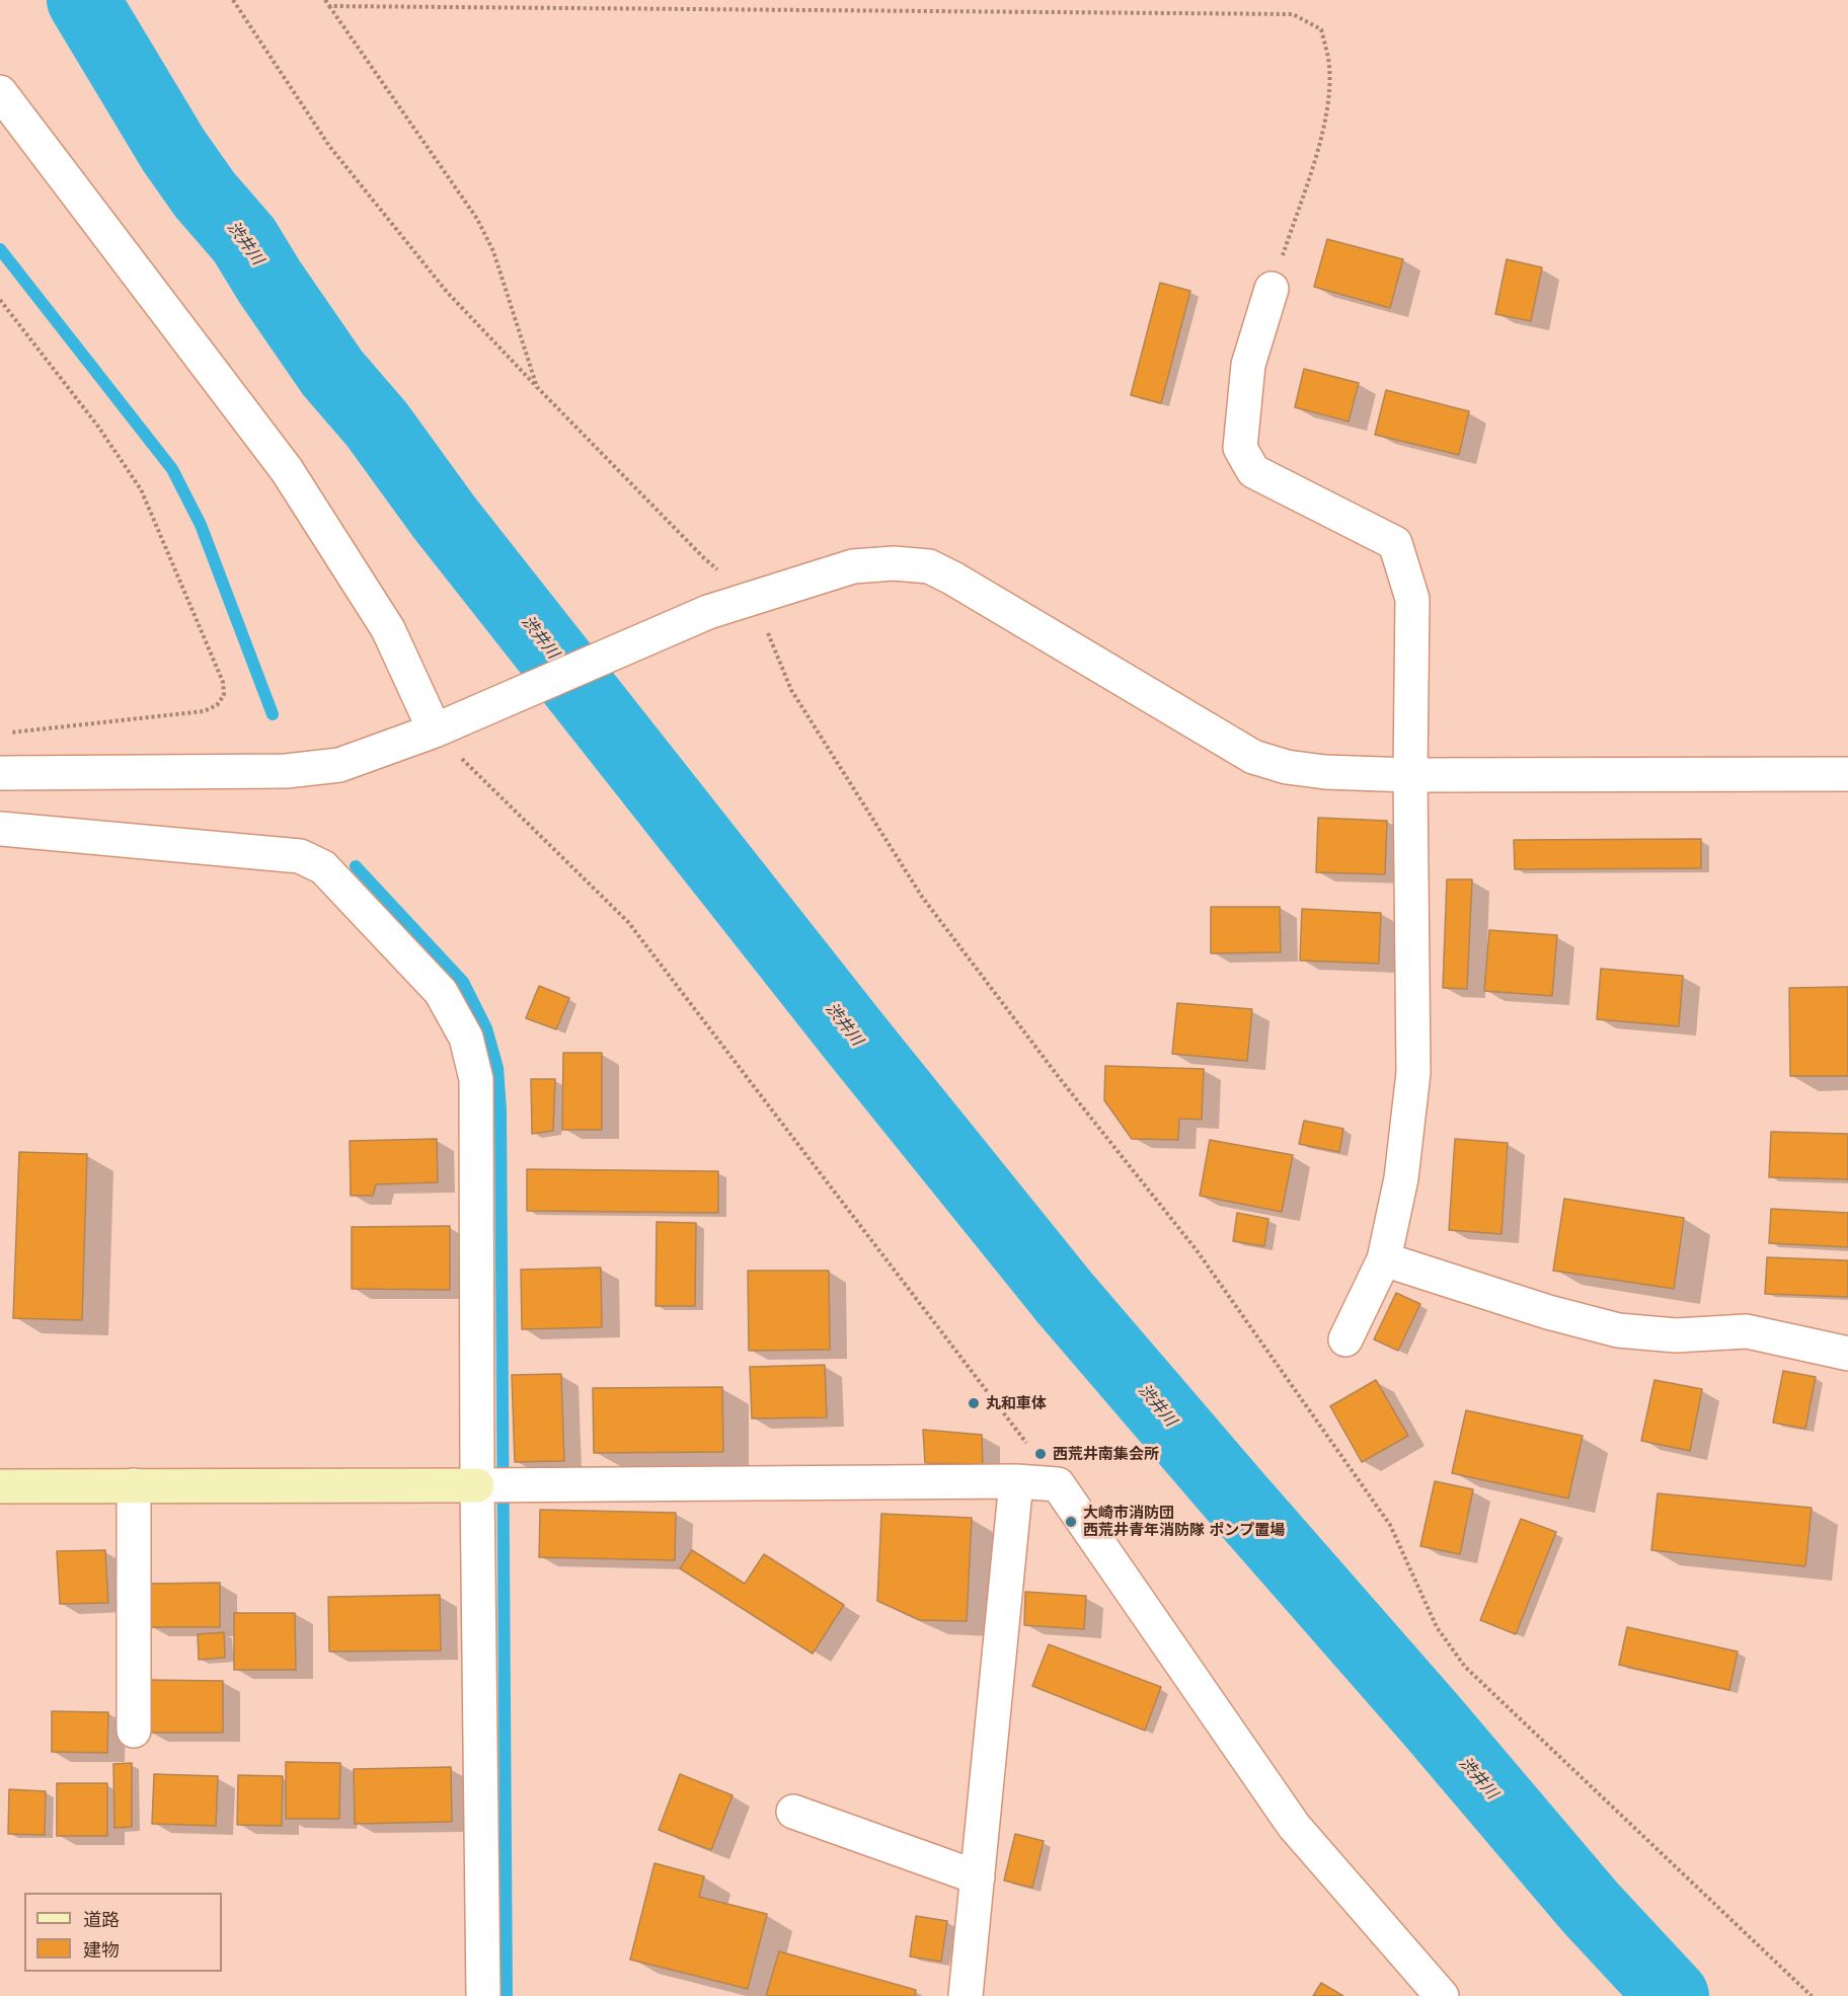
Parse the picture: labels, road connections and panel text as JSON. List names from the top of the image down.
{
  "water": ["渋井川"],
  "places": ["丸和車体", "西荒井南集会所", "大崎市消防団 西荒井青年消防隊 ポンプ置場"],
  "legend": ["道路", "建物"]
}
